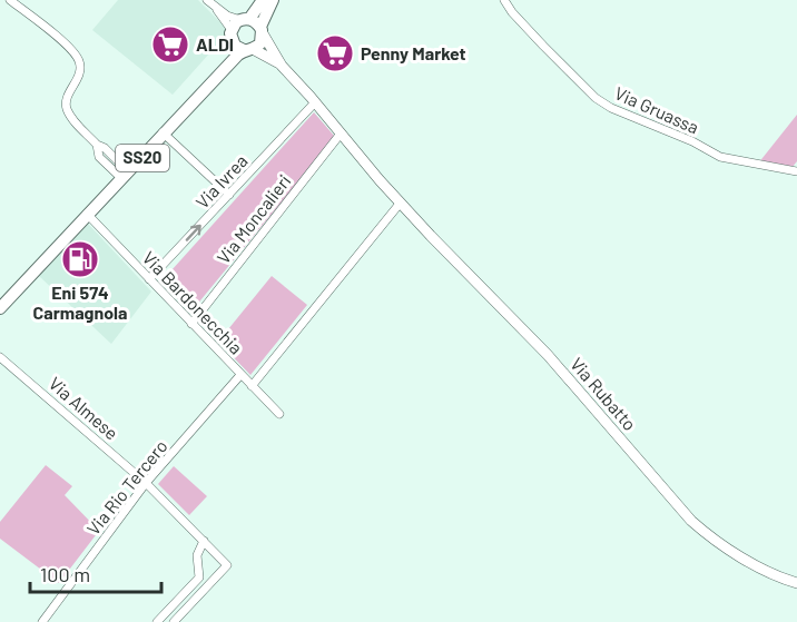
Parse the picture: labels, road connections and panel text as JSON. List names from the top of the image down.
{
  "streets": {
    "main road": ["SS20"],
    "street": [
      "Via Gruassa",
      "Via Ivrea",
      "Via Moncalieri",
      "Via Bardonecchia",
      "Via Rubatto",
      "Via Almese",
      "Via Rio Tercero"
    ]
  },
  "crossings": [
    ["SS20", "Via Bardonecchia"],
    ["Via Ivrea", "Via Bardonecchia"],
    ["Via Ivrea", "Via Rubatto"],
    ["Via Moncalieri", "Via Bardonecchia"],
    ["Via Moncalieri", "Via Rubatto"],
    ["Via Bardonecchia", "Via Rio Tercero"],
    ["Via Almese", "Via Rio Tercero"]
  ],
  "one_way": ["Via Ivrea"],
  "places": {
    "supermarket": ["ALDI", "Penny Market"],
    "fuel station": ["Eni 574 Carmagnola"]
  },
  "scale_bar": "100 m"
}
